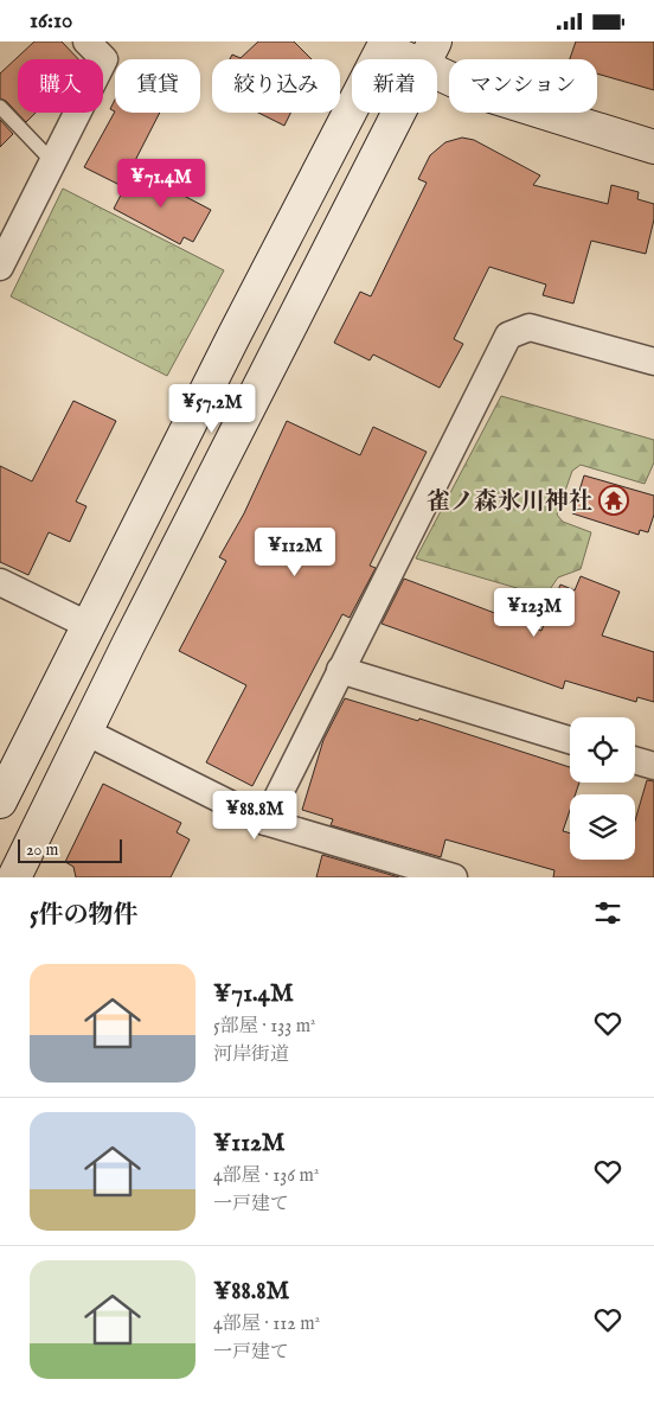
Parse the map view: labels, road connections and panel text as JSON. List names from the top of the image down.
{
  "places": {
    "temple": ["雀ノ森氷川神社"]
  },
  "scale_bar": "20 m",
  "page": {
    "status": "16:10",
    "chip": [
      "購入",
      "賃貸",
      "絞り込み",
      "新着",
      "マンション"
    ],
    "price": [
      "¥71.4M",
      "¥57.2M",
      "¥112M",
      "¥123M",
      "¥88.8M"
    ],
    "scale": "20 m",
    "heading": "5件の物件",
    "list": [
      {
        "name": "¥71.4M",
        "note": "5部屋 · 133 m² · 河岸街道"
      },
      {
        "name": "¥112M",
        "note": "4部屋 · 136 m² · 一戸建て"
      },
      {
        "name": "¥88.8M",
        "note": "4部屋 · 112 m² · 一戸建て"
      }
    ]
  }
}
